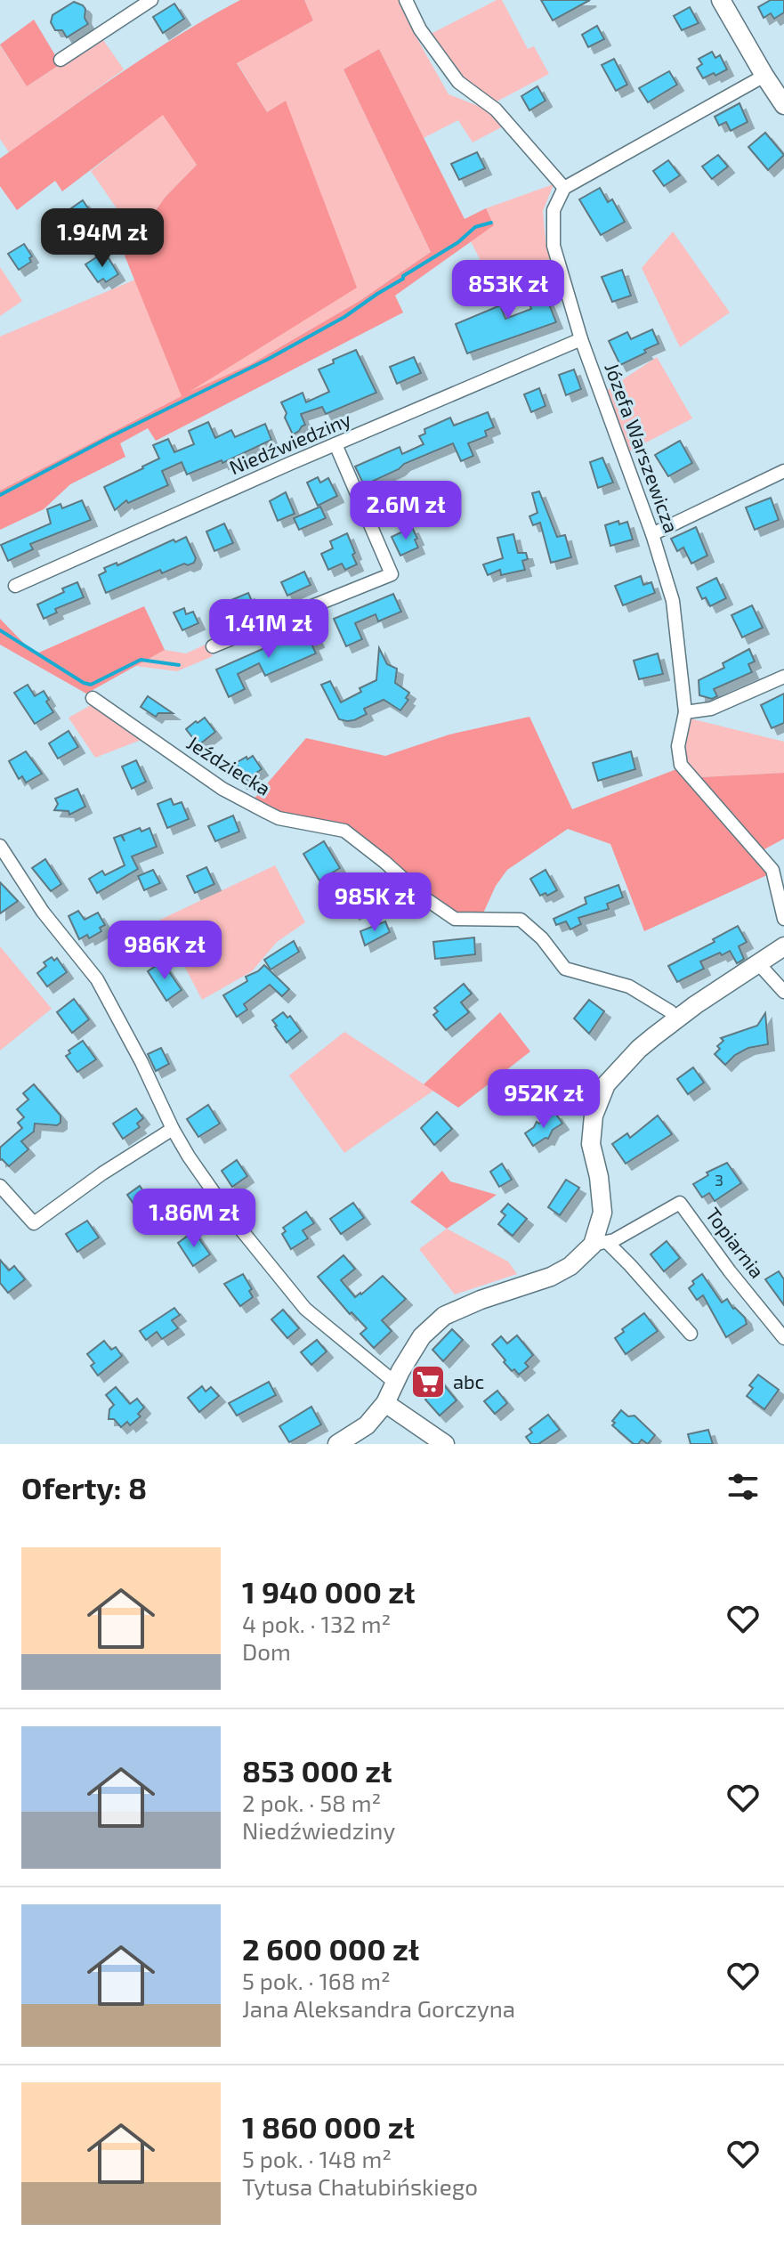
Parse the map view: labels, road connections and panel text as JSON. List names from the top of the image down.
{
  "streets": {
    "street": [
      "Niedźwiedziny",
      "Józefa Warszewicza",
      "Jeździecka",
      "Topiarnia"
    ]
  },
  "crossings": [
    ["Niedźwiedziny", "Józefa Warszewicza"]
  ],
  "places": {
    "supermarket": ["abc"]
  },
  "house_numbers": ["3"],
  "page": {
    "price": [
      "1.94M zł",
      "853K zł",
      "2.6M zł",
      "1.41M zł",
      "985K zł",
      "986K zł",
      "952K zł",
      "1.86M zł"
    ],
    "heading": "Oferty: 8",
    "list": [
      {
        "name": "1 940 000 zł",
        "note": "4 pok. · 132 m² · Dom"
      },
      {
        "name": "853 000 zł",
        "note": "2 pok. · 58 m² · Niedźwiedziny"
      },
      {
        "name": "2 600 000 zł",
        "note": "5 pok. · 168 m² · Jana Aleksandra Gorczyna"
      },
      {
        "name": "1 860 000 zł",
        "note": "5 pok. · 148 m² · Tytusa Chałubińskiego"
      }
    ]
  }
}
